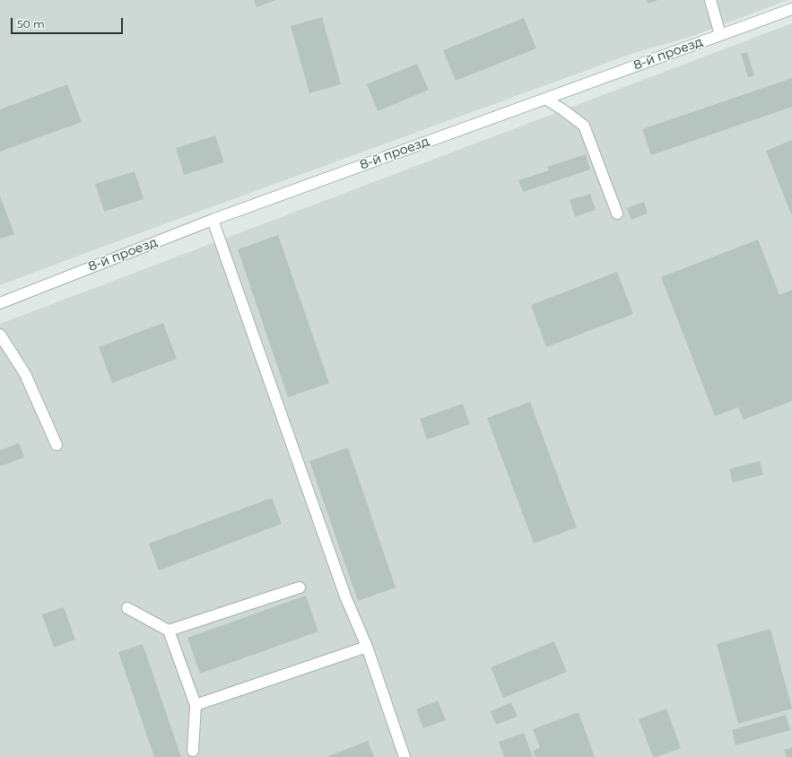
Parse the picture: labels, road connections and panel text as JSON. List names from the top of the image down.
{
  "streets": {
    "street": ["8-й проезд"]
  },
  "scale_bar": "50 m"
}
